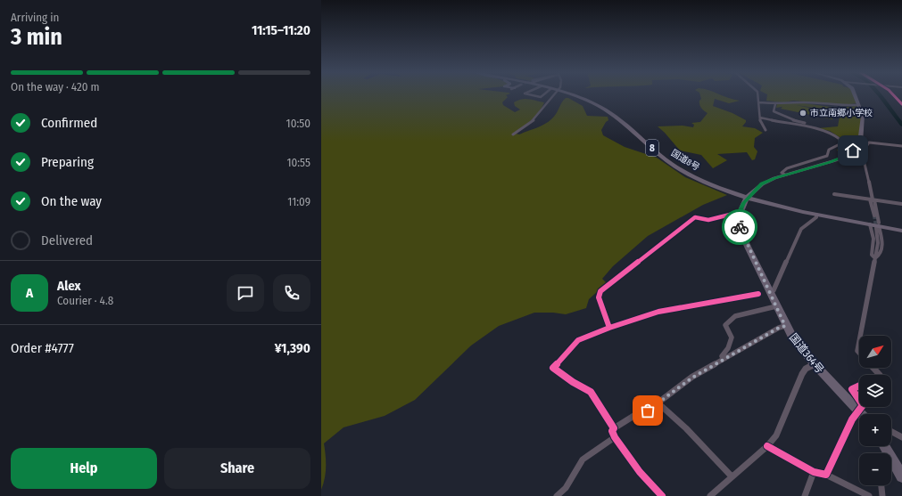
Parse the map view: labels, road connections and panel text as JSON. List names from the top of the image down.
{
  "streets": {
    "highway": ["8", "国道8号", "国道364号"]
  },
  "places": ["市立南郷小学校"],
  "north": "top right",
  "page": {
    "heading": ["3 min", "Arriving in", "11:15–11:20"],
    "panel": [
      "Alex",
      "Courier · 4.8",
      "Order #4777",
      "¥1,390"
    ],
    "bar": "On the way · 420 m",
    "list": [
      ["Confirmed", "10:50"],
      ["Preparing", "10:55"],
      ["On the way", "11:09"],
      "Delivered"
    ],
    "round": "A",
    "map_buttons": ["+", "−"],
    "buttons": ["Help", "Share"]
  }
}
